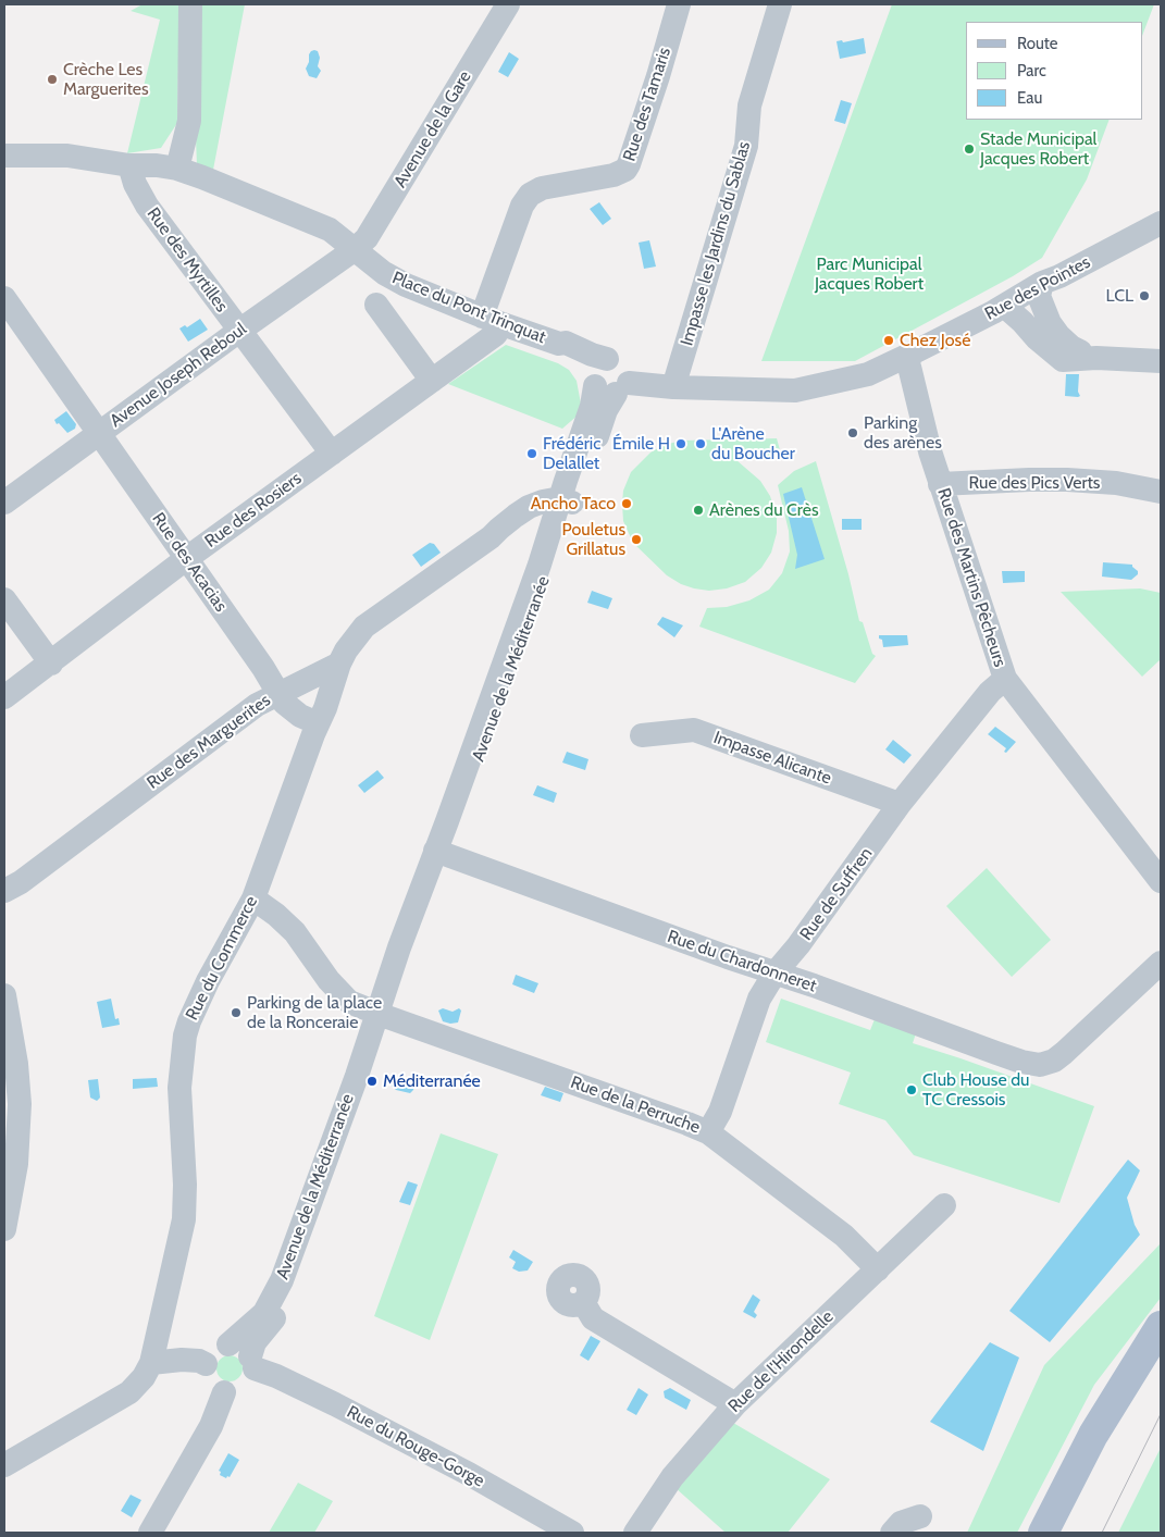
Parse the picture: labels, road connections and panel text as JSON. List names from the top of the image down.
{
  "streets": {
    "street": [
      "Rue des Tamaris",
      "Avenue de la Gare",
      "Impasse les Jardins du Sablas",
      "Rue des Myrtilles",
      "Rue des Pointes",
      "Place du Pont Trinquat",
      "Avenue Joseph Reboul",
      "Rue des Pics Verts",
      "Rue des Rosiers",
      "Rue des Acacias",
      "Rue des Martins Pêcheurs",
      "Avenue de la Méditerranée",
      "Rue des Marguerites",
      "Impasse Alicante",
      "Rue de Suffren",
      "Rue du Commerce",
      "Rue du Chardonneret",
      "Rue de la Perruche",
      "Rue de l'Hirondelle",
      "Rue du Rouge-Gorge"
    ]
  },
  "crossings": [
    ["Rue des Tamaris", "Place du Pont Trinquat"],
    ["Rue des Tamaris", "Rue des Rosiers"],
    ["Avenue de la Gare", "Place du Pont Trinquat"],
    ["Avenue de la Gare", "Avenue Joseph Reboul"],
    ["Impasse les Jardins du Sablas", "Rue des Pointes"],
    ["Rue des Myrtilles", "Place du Pont Trinquat"],
    ["Rue des Myrtilles", "Avenue Joseph Reboul"],
    ["Rue des Myrtilles", "Rue des Rosiers"],
    ["Rue des Pointes", "Place du Pont Trinquat"],
    ["Rue des Pointes", "Rue des Martins Pêcheurs"],
    ["Rue des Pointes", "Avenue de la Méditerranée"],
    ["Place du Pont Trinquat", "Avenue Joseph Reboul"],
    ["Place du Pont Trinquat", "Rue des Rosiers"],
    ["Place du Pont Trinquat", "Avenue de la Méditerranée"],
    ["Avenue Joseph Reboul", "Rue des Acacias"],
    ["Rue des Pics Verts", "Rue des Martins Pêcheurs"],
    ["Rue des Rosiers", "Rue des Acacias"],
    ["Rue des Acacias", "Rue des Marguerites"],
    ["Rue des Acacias", "Rue du Commerce"],
    ["Rue des Martins Pêcheurs", "Rue de Suffren"],
    ["Avenue de la Méditerranée", "Rue du Chardonneret"],
    ["Avenue de la Méditerranée", "Rue de la Perruche"],
    ["Avenue de la Méditerranée", "Rue du Rouge-Gorge"],
    ["Rue des Marguerites", "Rue du Commerce"],
    ["Impasse Alicante", "Rue de Suffren"],
    ["Rue de Suffren", "Rue du Chardonneret"],
    ["Rue de Suffren", "Rue de la Perruche"],
    ["Rue du Commerce", "Rue de la Perruche"],
    ["Rue de la Perruche", "Rue de l'Hirondelle"]
  ],
  "parks": ["Parc Municipal Jacques Robert"],
  "places": [
    "Crèche Les Marguerites",
    "Stade Municipal Jacques Robert",
    "LCL",
    "Chez José",
    "Parking des arènes",
    "Émile H",
    "L'Arène du Boucher",
    "Frédéric Delallet",
    "Ancho Taco",
    "Arènes du Crès",
    "Pouletus Grillatus",
    "Parking de la place de la Ronceraie",
    "Méditerranée",
    "Club House du TC Cressois"
  ],
  "legend": ["Route", "Parc", "Eau"]
}
